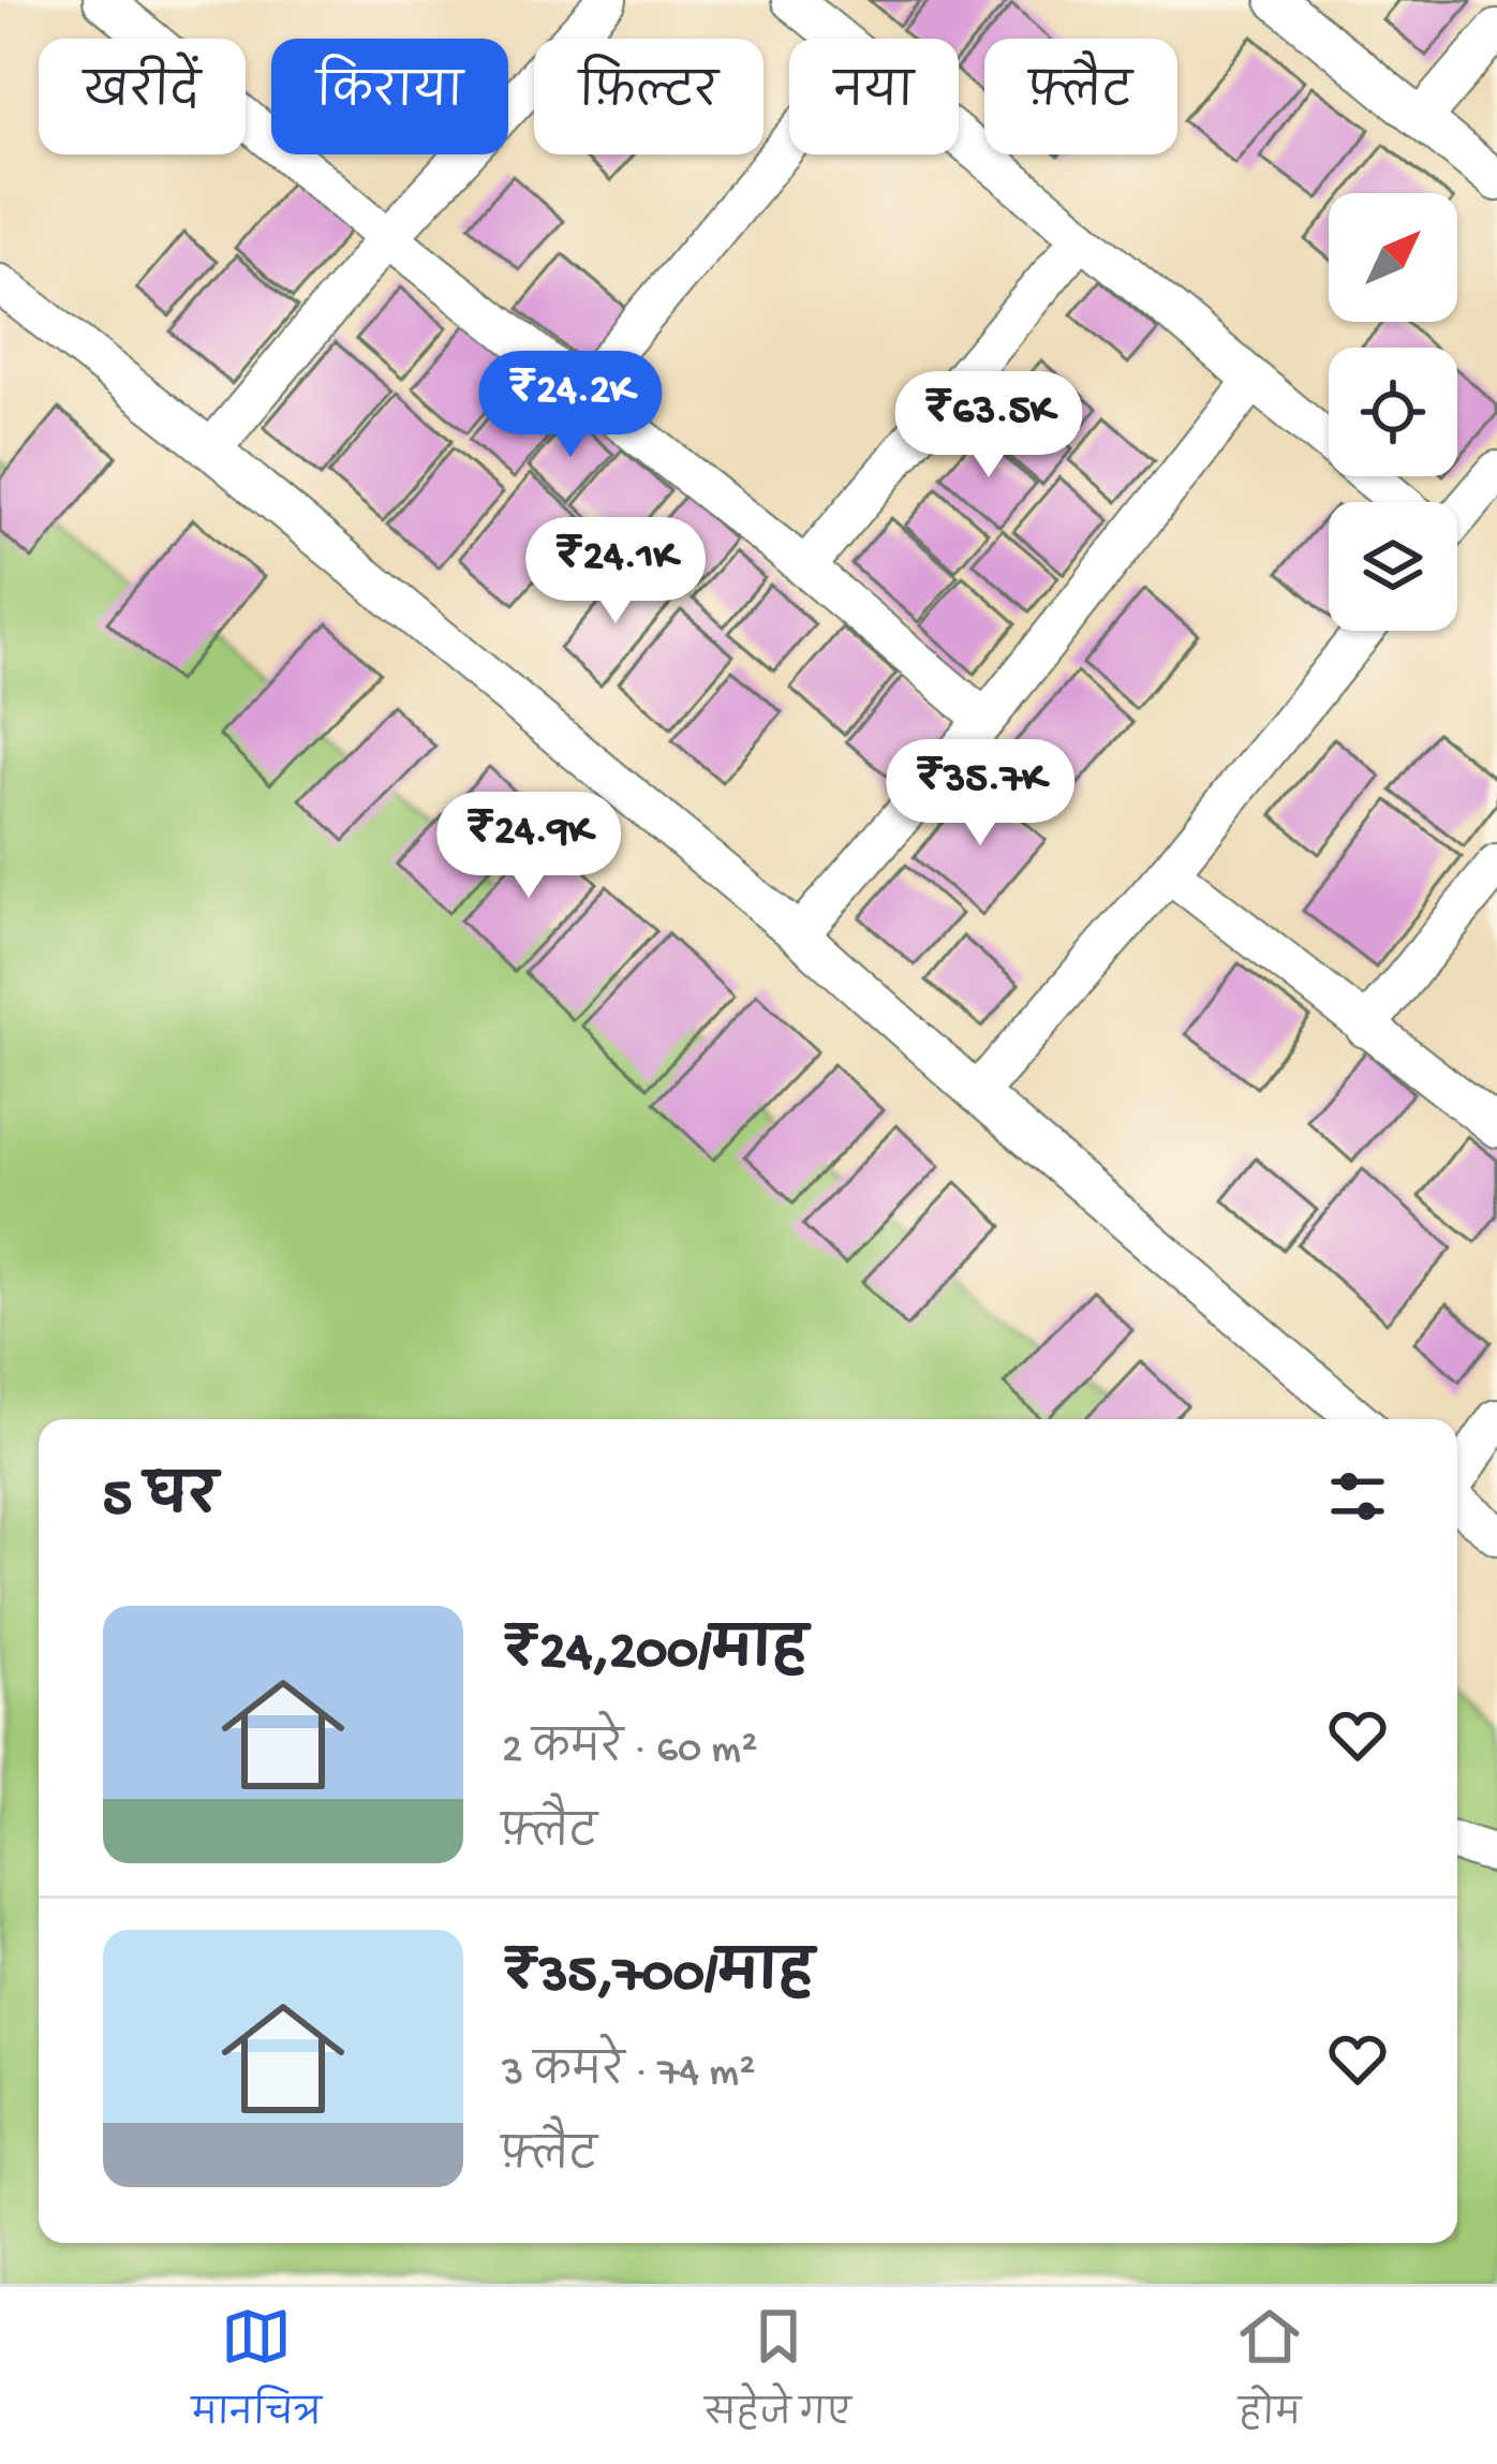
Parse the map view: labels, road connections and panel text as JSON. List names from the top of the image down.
{
  "north": "top right",
  "page": {
    "chip": [
      "खरीदें",
      "किराया",
      "फ़िल्टर",
      "नया",
      "फ़्लैट"
    ],
    "price": [
      "₹24.2K",
      "₹63.5K",
      "₹24.1K",
      "₹35.7K",
      "₹24.9K"
    ],
    "heading": "5 घर",
    "list": [
      {
        "name": "₹24,200/माह",
        "note": "2 कमरे · 60 m² · फ़्लैट"
      },
      {
        "name": "₹35,700/माह",
        "note": "3 कमरे · 74 m² · फ़्लैट"
      }
    ],
    "tabs": ["मानचित्र", "सहेजे गए", "होम"]
  }
}
